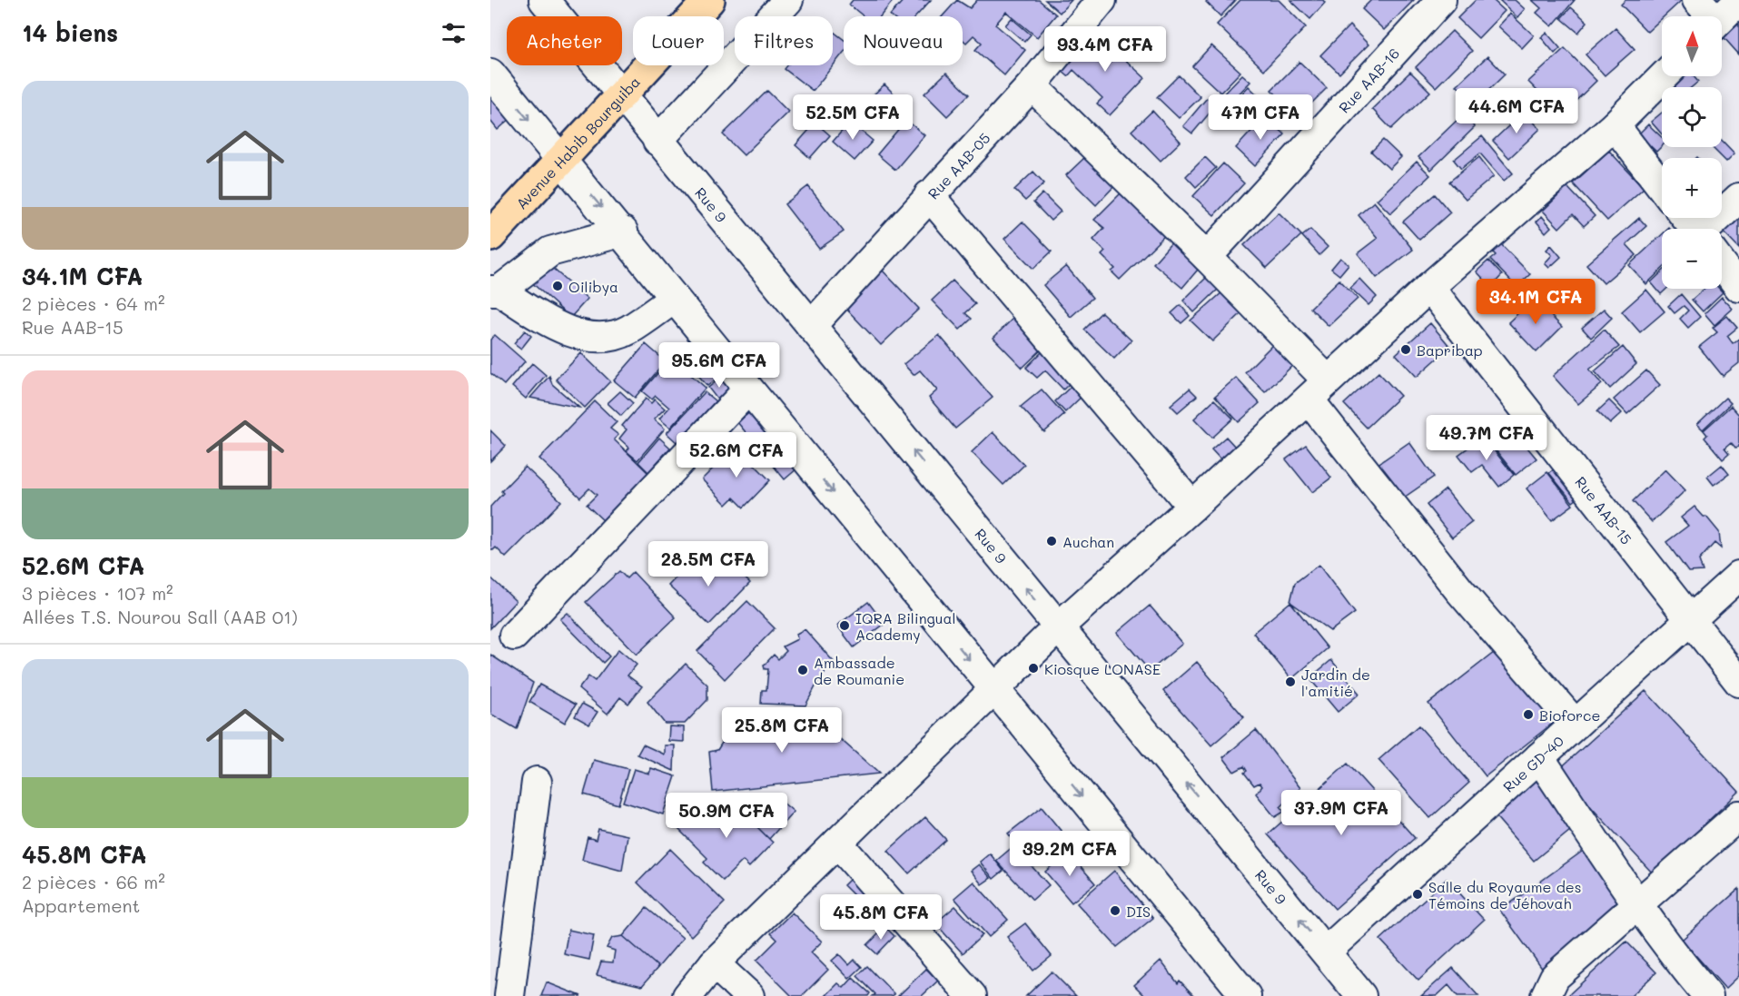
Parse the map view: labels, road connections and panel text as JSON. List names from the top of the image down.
{
  "streets": {
    "main road": ["Avenue Habib Bourguiba"],
    "street": [
      "Rue AAB-16",
      "Rue AAB-05",
      "Rue 9",
      "Rue AAB-15",
      "Rue GD-40"
    ]
  },
  "crossings": [
    ["Avenue Habib Bourguiba", "Rue 9"],
    ["Rue AAB-05", "Rue 9"],
    ["Rue 9", "Rue GD-40"],
    ["Rue AAB-15", "Rue GD-40"]
  ],
  "places": [
    "Oilibya",
    "Bapribap",
    "Auchan",
    "IQRA Bilingual Academy",
    "Kiosque LONASE",
    "Ambassade de Roumanie",
    "Jardin de l'amitié",
    "Bioforce",
    "Salle du Royaume des Témoins de Jéhovah",
    "DIS"
  ],
  "north": "top",
  "page": {
    "heading": "14 biens",
    "map_buttons": ["+", "−"],
    "chip": [
      "Acheter",
      "Louer",
      "Filtres",
      "Nouveau"
    ],
    "price": [
      "93.4M CFA",
      "44.6M CFA",
      "52.5M CFA",
      "47M CFA",
      "34.1M CFA",
      "95.6M CFA",
      "49.7M CFA",
      "52.6M CFA",
      "28.5M CFA",
      "25.8M CFA",
      "37.9M CFA",
      "50.9M CFA",
      "39.2M CFA",
      "45.8M CFA"
    ],
    "list": [
      {
        "name": "34.1M CFA",
        "note": "2 pièces · 64 m² · Rue AAB-15"
      },
      {
        "name": "52.6M CFA",
        "note": "3 pièces · 107 m² · Allées T.S. Nourou Sall (AAB 01)"
      },
      {
        "name": "45.8M CFA",
        "note": "2 pièces · 66 m² · Appartement"
      }
    ]
  }
}
